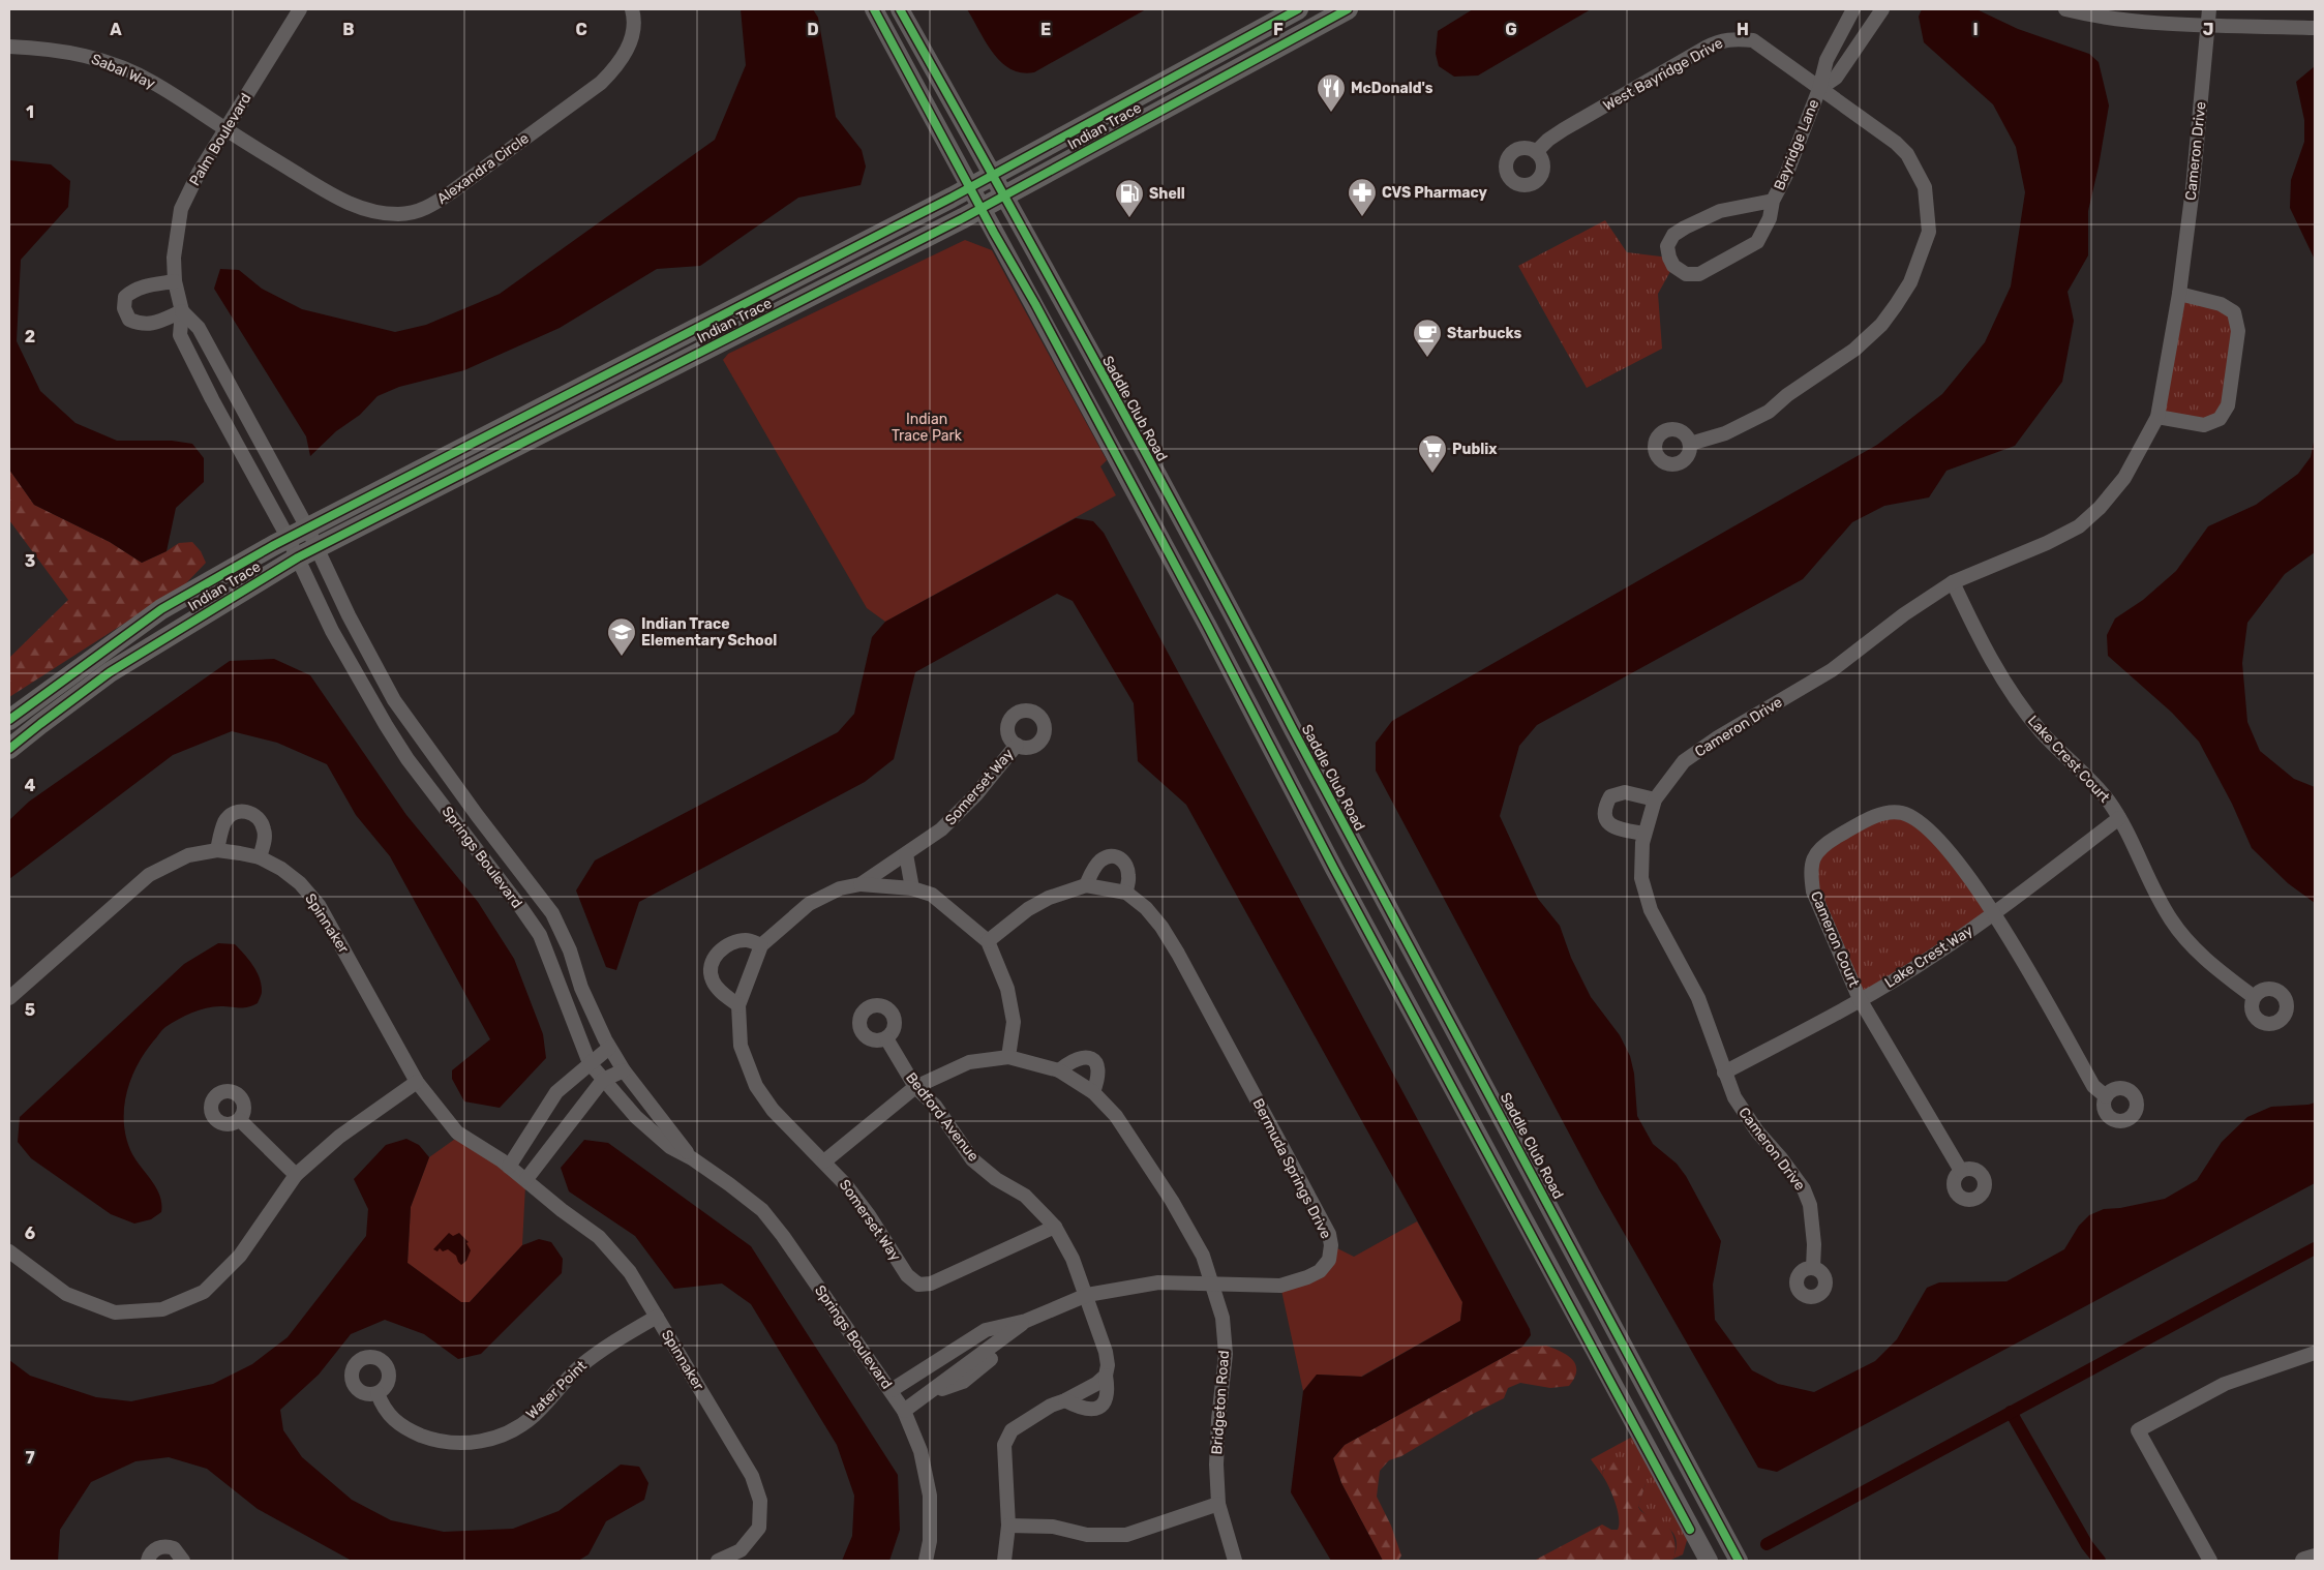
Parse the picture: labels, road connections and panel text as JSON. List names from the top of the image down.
{
  "streets": {
    "main road": ["Indian Trace"],
    "street": [
      "Sabal Way",
      "West Bayridge Drive",
      "Palm Boulevard",
      "Bayridge Lane",
      "Cameron Drive",
      "Alexandra Circle",
      "Saddle Club Road",
      "Lake Crest Court",
      "Somerset Way",
      "Springs Boulevard",
      "Spinnaker",
      "Cameron Court",
      "Lake Crest Way",
      "Bedford Avenue",
      "Bermuda Springs Drive",
      "Water Point",
      "Bridgeton Road"
    ]
  },
  "crossings": [
    ["Sabal Way", "Palm Boulevard"],
    ["Sabal Way", "Alexandra Circle"],
    ["West Bayridge Drive", "Bayridge Lane"],
    ["Indian Trace", "Palm Boulevard"],
    ["Indian Trace", "Saddle Club Road"],
    ["Indian Trace", "Springs Boulevard"],
    ["Palm Boulevard", "Alexandra Circle"],
    ["Palm Boulevard", "Springs Boulevard"],
    ["Cameron Drive", "Lake Crest Court"],
    ["Cameron Drive", "Lake Crest Way"],
    ["Lake Crest Court", "Lake Crest Way"],
    ["Somerset Way", "Bedford Avenue"],
    ["Somerset Way", "Bridgeton Road"],
    ["Springs Boulevard", "Bermuda Springs Drive"],
    ["Spinnaker", "Water Point"],
    ["Cameron Court", "Lake Crest Way"],
    ["Bedford Avenue", "Bermuda Springs Drive"],
    ["Bedford Avenue", "Bridgeton Road"],
    ["Bermuda Springs Drive", "Bridgeton Road"]
  ],
  "parks": ["Indian Trace Park"],
  "places": {
    "restaurant": ["McDonald's"],
    "pharmacy": ["CVS Pharmacy"],
    "fuel station": ["Shell"],
    "cafe": ["Starbucks"],
    "supermarket": ["Publix"],
    "school or university": ["Indian Trace Elementary School"]
  },
  "grid": {
    "columns": [
      "A",
      "B",
      "C",
      "D",
      "E",
      "F",
      "G",
      "H",
      "I",
      "J"
    ],
    "rows": [
      "1",
      "2",
      "3",
      "4",
      "5",
      "6",
      "7"
    ]
  }
}
